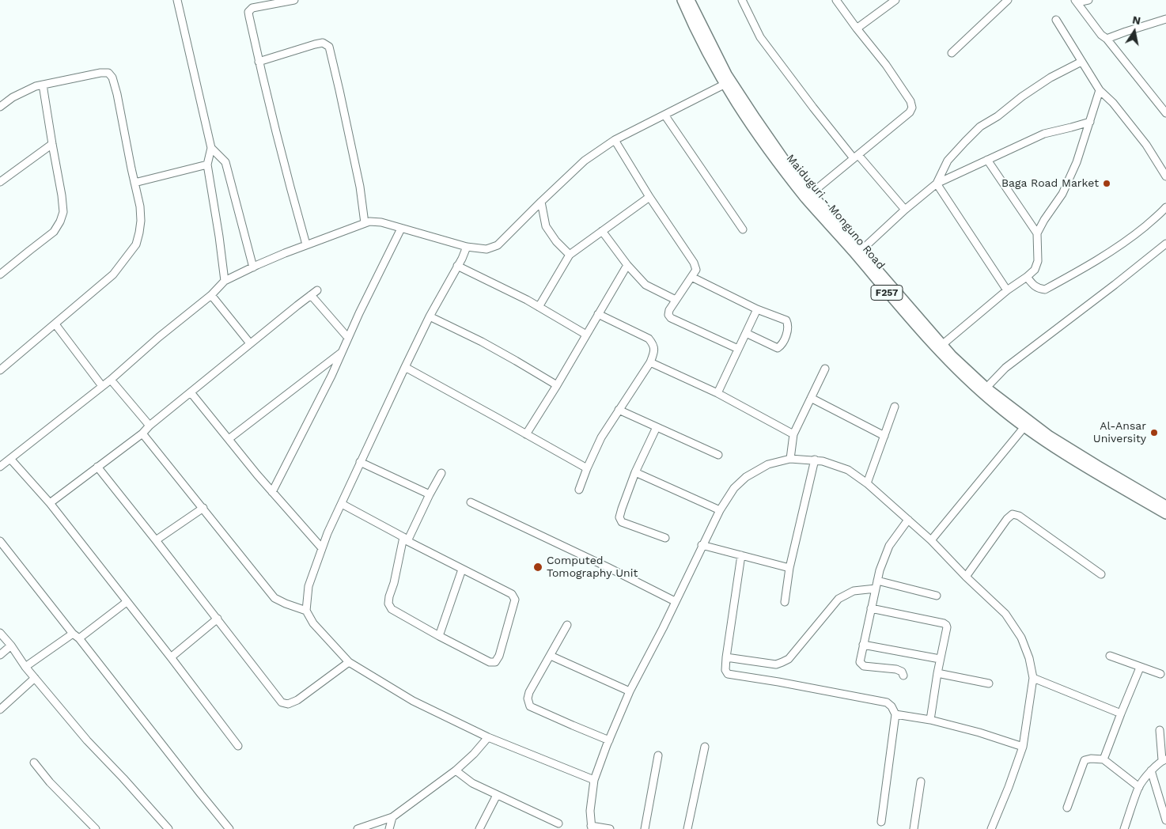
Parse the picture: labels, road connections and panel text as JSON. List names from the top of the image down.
{
  "streets": {
    "main road": ["Maiduguri - Monguno Road", "F257"]
  },
  "places": ["Baga Road Market", "Al-Ansar University", "Computed Tomography Unit"],
  "north": "top"
}
